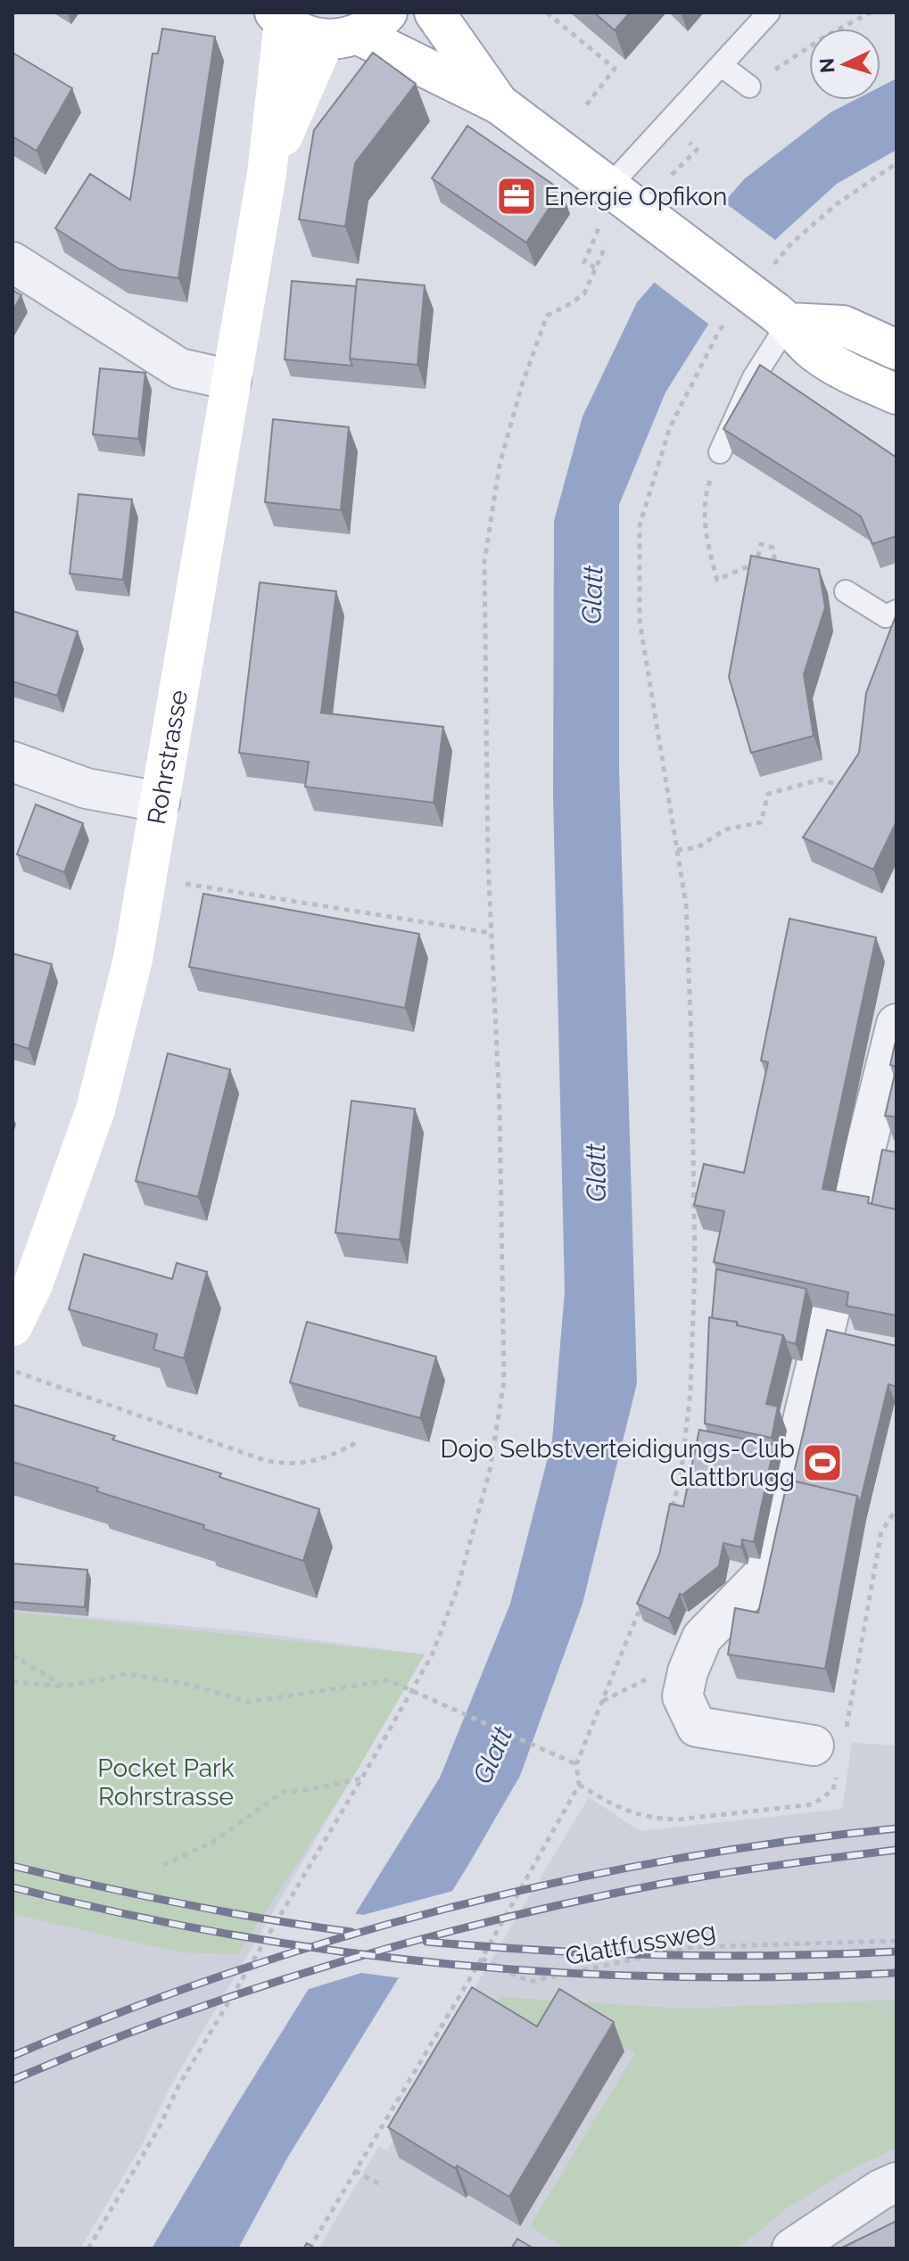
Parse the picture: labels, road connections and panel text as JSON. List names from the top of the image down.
{
  "streets": {
    "main road": ["Rohrstrasse"],
    "path": ["Glattfussweg"]
  },
  "water": ["Glatt"],
  "parks": ["Pocket Park Rohrstrasse"],
  "places": {
    "office": ["Energie Opfikon"],
    "sports": ["Dojo Selbstverteidigungs-Club Glattbrugg"]
  },
  "north": "left"
}
